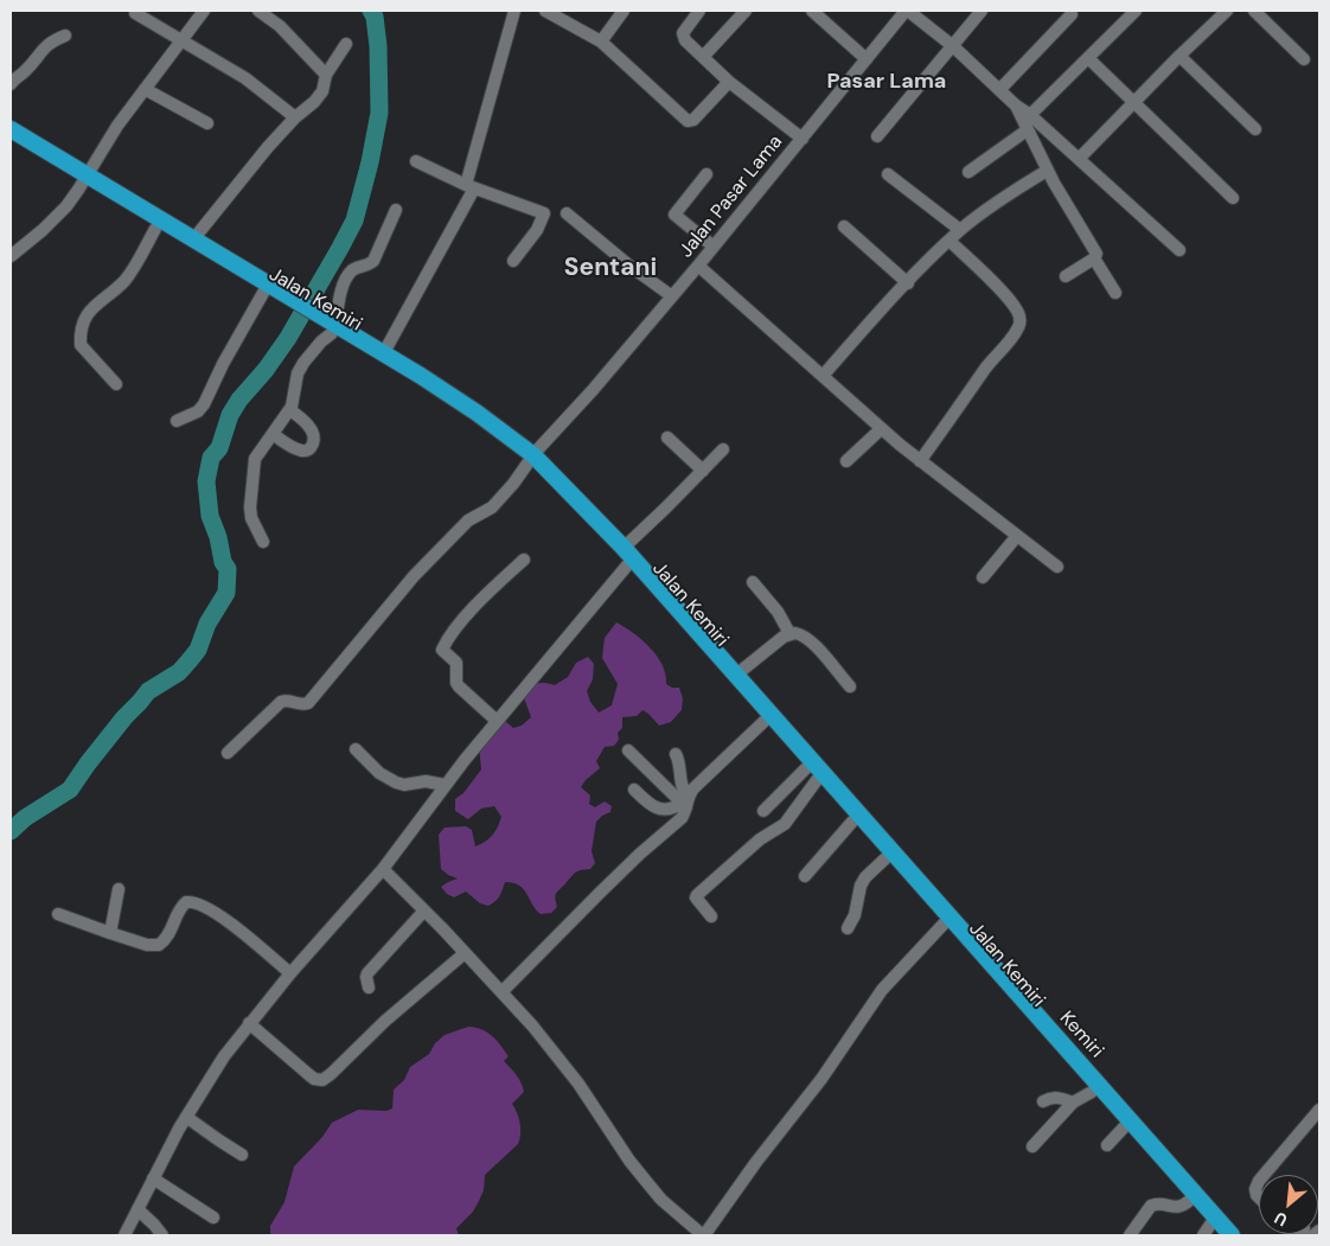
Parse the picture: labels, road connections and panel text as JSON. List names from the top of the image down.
{
  "streets": {
    "highway": ["Jalan Kemiri", "Kemiri"],
    "street": ["Jalan Pasar Lama"]
  },
  "crossings": [
    ["Jalan Pasar Lama", "Jalan Kemiri"],
    ["Jalan Kemiri", "Kemiri"]
  ],
  "districts": ["Pasar Lama", "Sentani"],
  "north": "bottom left"
}
